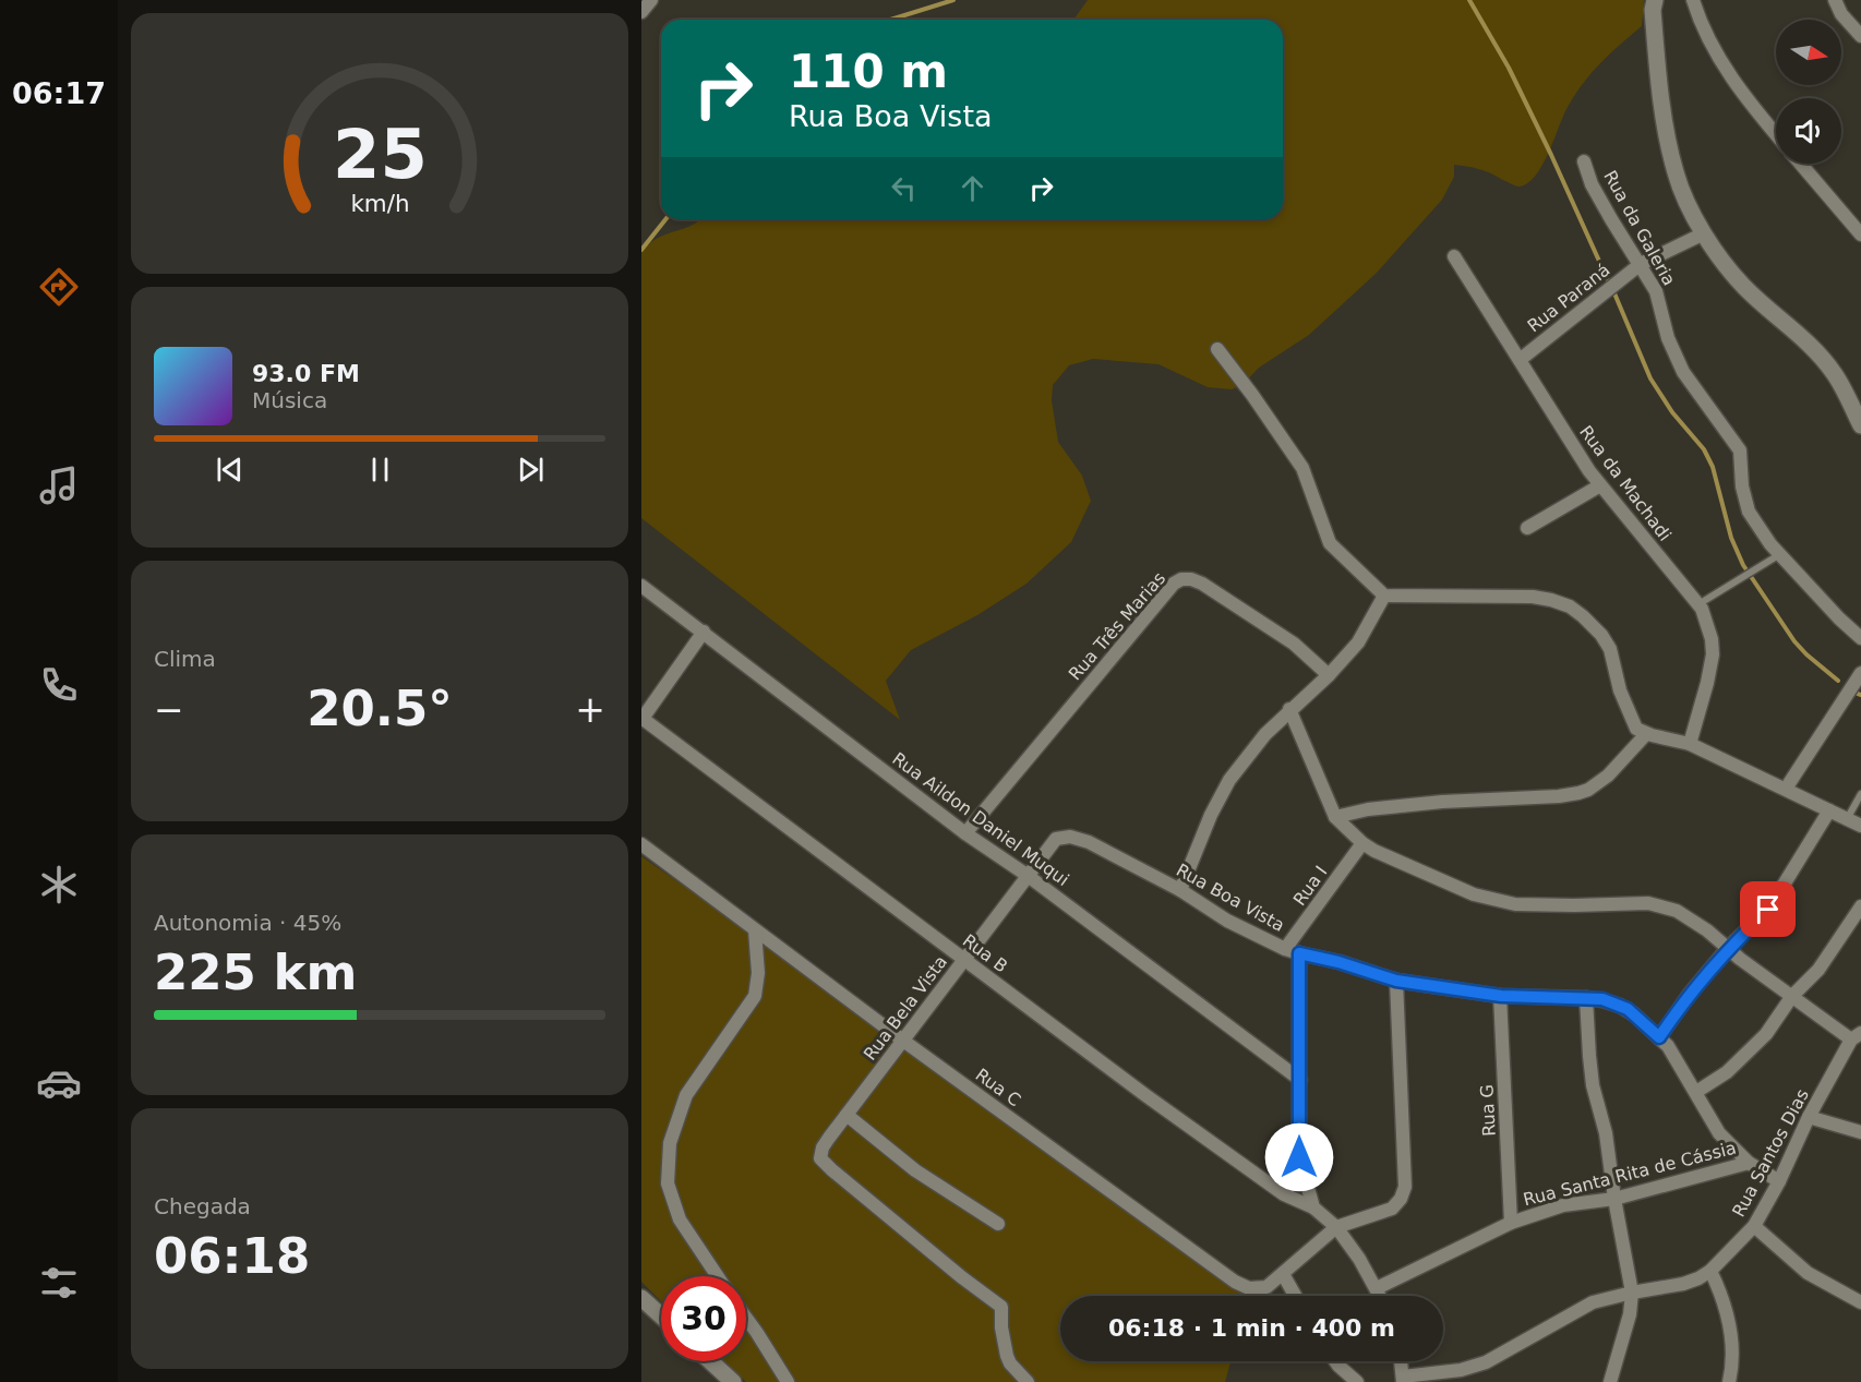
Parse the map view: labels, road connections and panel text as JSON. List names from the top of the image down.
{
  "streets": {
    "street": [
      "Rua da Galeria",
      "Rua Paraná",
      "Rua da Machadi",
      "Rua Três Marias",
      "Rua Aildon Daniel Muqui",
      "Rua I",
      "Rua Boa Vista",
      "Rua B",
      "Rua Bela Vista",
      "Rua C",
      "Rua G",
      "Rua Santos Dias",
      "Rua Santa Rita de Cássia"
    ]
  },
  "crossings": [
    ["Rua da Galeria", "Rua Paraná"],
    ["Rua Paraná", "Rua da Machadi"],
    ["Rua Três Marias", "Rua Aildon Daniel Muqui"],
    ["Rua Aildon Daniel Muqui", "Rua Bela Vista"],
    ["Rua I", "Rua Boa Vista"],
    ["Rua Boa Vista", "Rua Bela Vista"],
    ["Rua Boa Vista", "Rua G"],
    ["Rua Boa Vista", "Rua Santos Dias"],
    ["Rua Boa Vista", "Rua Santa Rita de Cássia"],
    ["Rua B", "Rua Bela Vista"],
    ["Rua Bela Vista", "Rua C"],
    ["Rua G", "Rua Santa Rita de Cássia"]
  ],
  "north": "right",
  "page": {
    "tabs": "06:17",
    "turn": ["110 m", "Rua Boa Vista"],
    "song": ["93.0 FM", "Música"],
    "tile": [
      "Clima",
      ["Autonomia · 45%", "225 km"],
      ["Chegada", "06:18"]
    ],
    "heat": ["−", "20.5°", "+"],
    "limit": "30",
    "trip": "06:18 · 1 min · 400 m",
    "gauge": ["25", "km/h"]
  }
}
